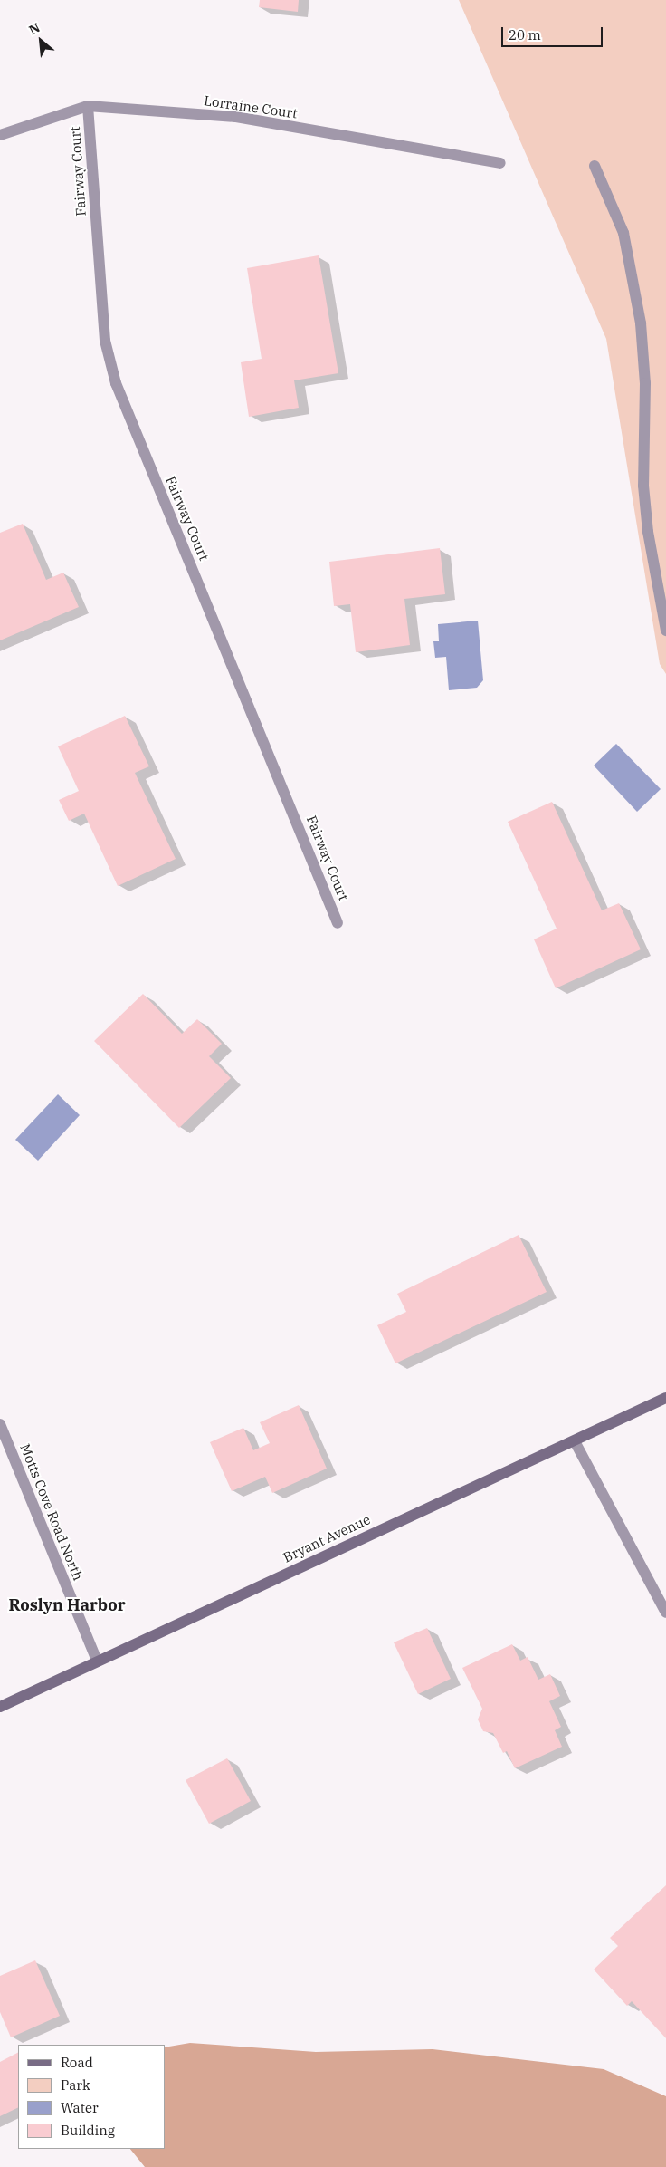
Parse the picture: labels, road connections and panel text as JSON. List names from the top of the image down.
{
  "streets": {
    "main road": ["Bryant Avenue"],
    "street": ["Lorraine Court", "Fairway Court", "Motts Cove Road North"]
  },
  "crossings": [
    ["Lorraine Court", "Fairway Court"],
    ["Motts Cove Road North", "Bryant Avenue"]
  ],
  "districts": ["Roslyn Harbor"],
  "legend": [
    "Road",
    "Park",
    "Water",
    "Building"
  ],
  "scale_bar": "20 m",
  "north": "top left"
}
